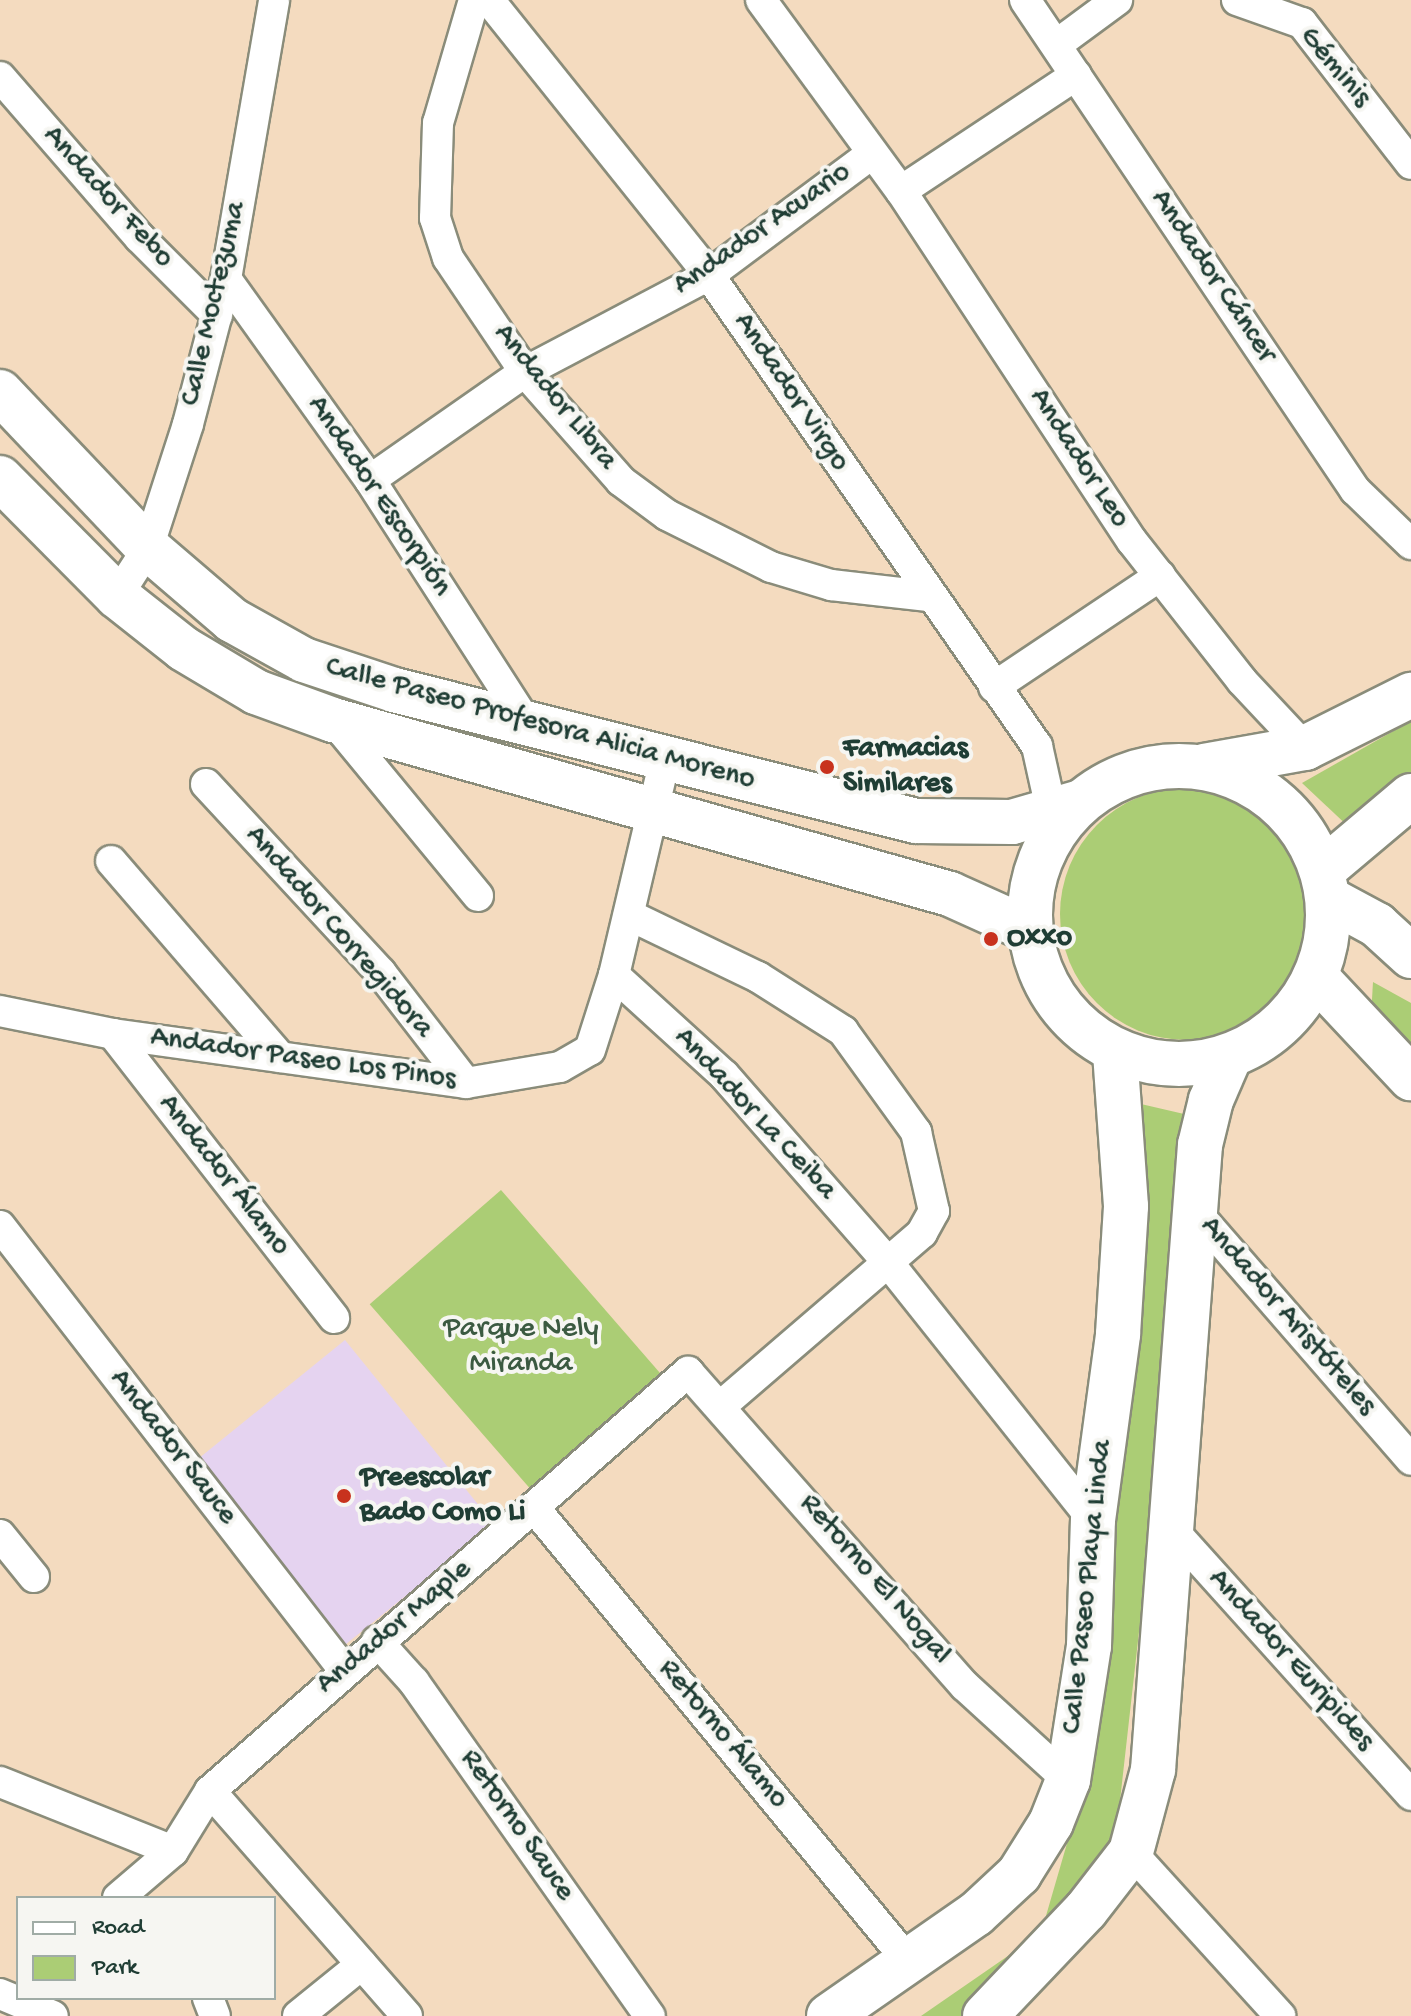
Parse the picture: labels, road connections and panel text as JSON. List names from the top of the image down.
{
  "streets": {
    "street": [
      "Géminis",
      "Andador Febo",
      "Andador Acuario",
      "Andador Cáncer",
      "Calle Moctezuma",
      "Andador Virgo",
      "Andador Libra",
      "Andador Leo",
      "Andador Escorpión",
      "Calle Paseo Profesora Alicia Moreno",
      "Andador Corregidora",
      "Andador Paseo Los Pinos",
      "Andador La Ceiba",
      "Andador Álamo",
      "Andador Aristóteles",
      "Andador Sauce",
      "Retorno El Nogal",
      "Calle Paseo Playa Linda",
      "Andador Maple",
      "Andador Euripides",
      "Retorno Álamo",
      "Retorno Sauce"
    ]
  },
  "crossings": [
    ["Andador Febo", "Calle Moctezuma"],
    ["Andador Acuario", "Andador Cáncer"],
    ["Andador Acuario", "Andador Virgo"],
    ["Andador Acuario", "Andador Libra"],
    ["Andador Acuario", "Andador Leo"],
    ["Andador Acuario", "Andador Escorpión"],
    ["Calle Moctezuma", "Andador Escorpión"],
    ["Calle Moctezuma", "Calle Paseo Profesora Alicia Moreno"],
    ["Andador Virgo", "Andador Libra"],
    ["Andador Virgo", "Calle Paseo Profesora Alicia Moreno"],
    ["Andador Escorpión", "Calle Paseo Profesora Alicia Moreno"],
    ["Calle Paseo Profesora Alicia Moreno", "Andador Paseo Los Pinos"],
    ["Andador Corregidora", "Andador Paseo Los Pinos"],
    ["Andador Paseo Los Pinos", "Andador La Ceiba"],
    ["Andador Paseo Los Pinos", "Andador Álamo"],
    ["Andador La Ceiba", "Calle Paseo Playa Linda"],
    ["Andador Sauce", "Andador Maple"],
    ["Retorno El Nogal", "Calle Paseo Playa Linda"],
    ["Retorno El Nogal", "Andador Maple"],
    ["Calle Paseo Playa Linda", "Retorno Álamo"],
    ["Andador Maple", "Retorno Álamo"],
    ["Andador Maple", "Retorno Sauce"]
  ],
  "parks": ["Parque Nely Miranda"],
  "places": ["Farmacias Similares", "Oxxo", "Preescolar Bado Como Li"],
  "legend": ["Road", "Park"]
}
